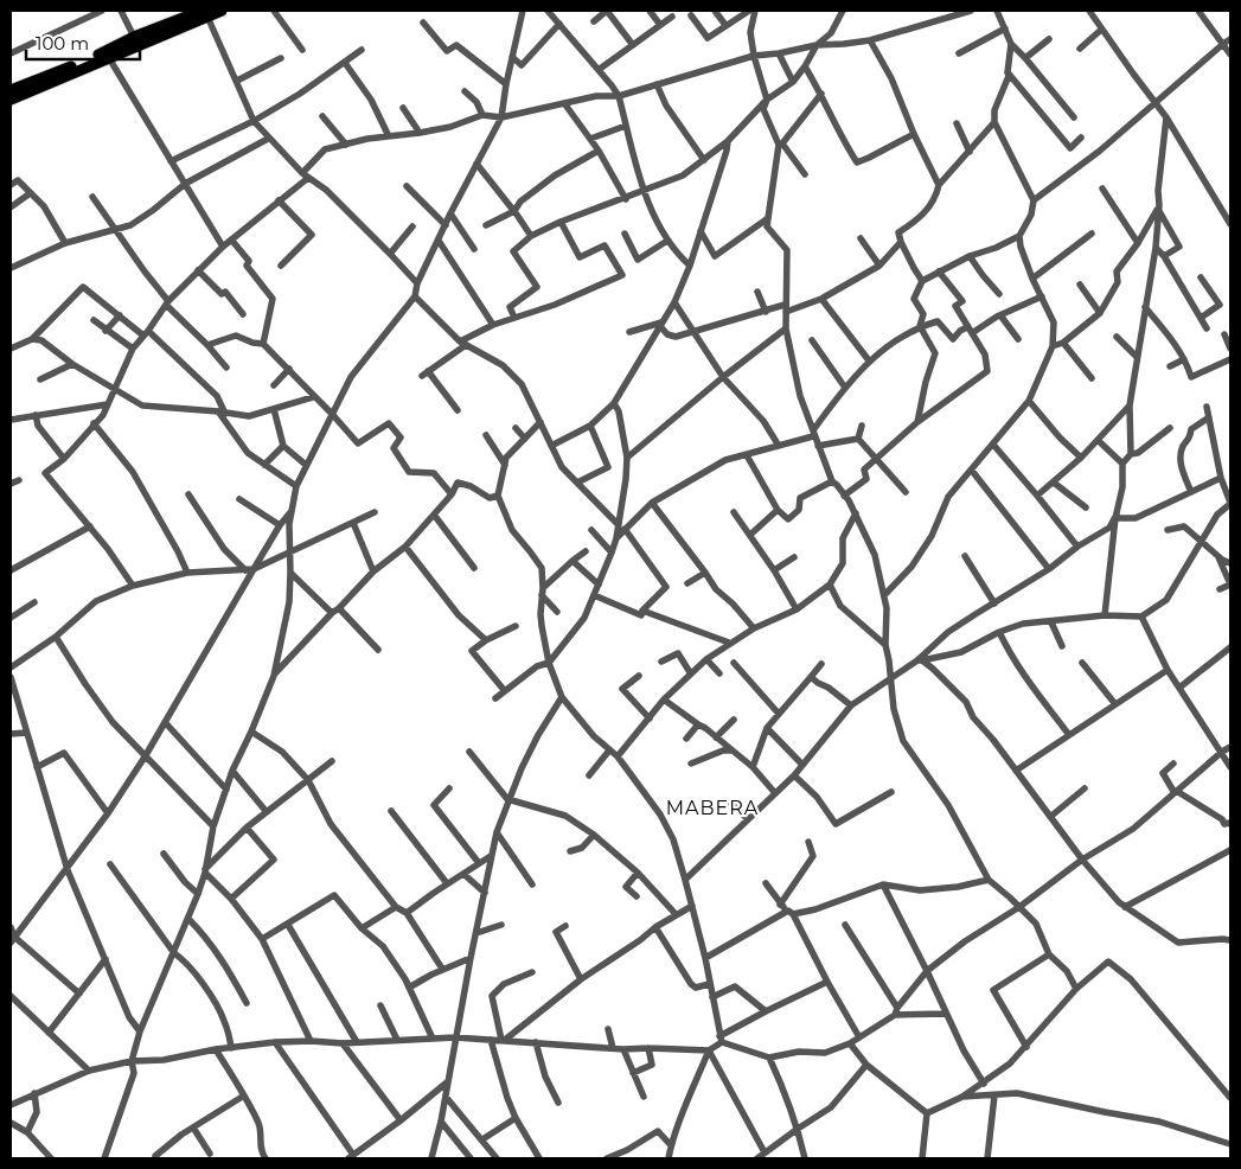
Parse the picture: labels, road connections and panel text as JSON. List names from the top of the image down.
{
  "districts": ["MABERA"],
  "scale_bar": "100 m"
}
